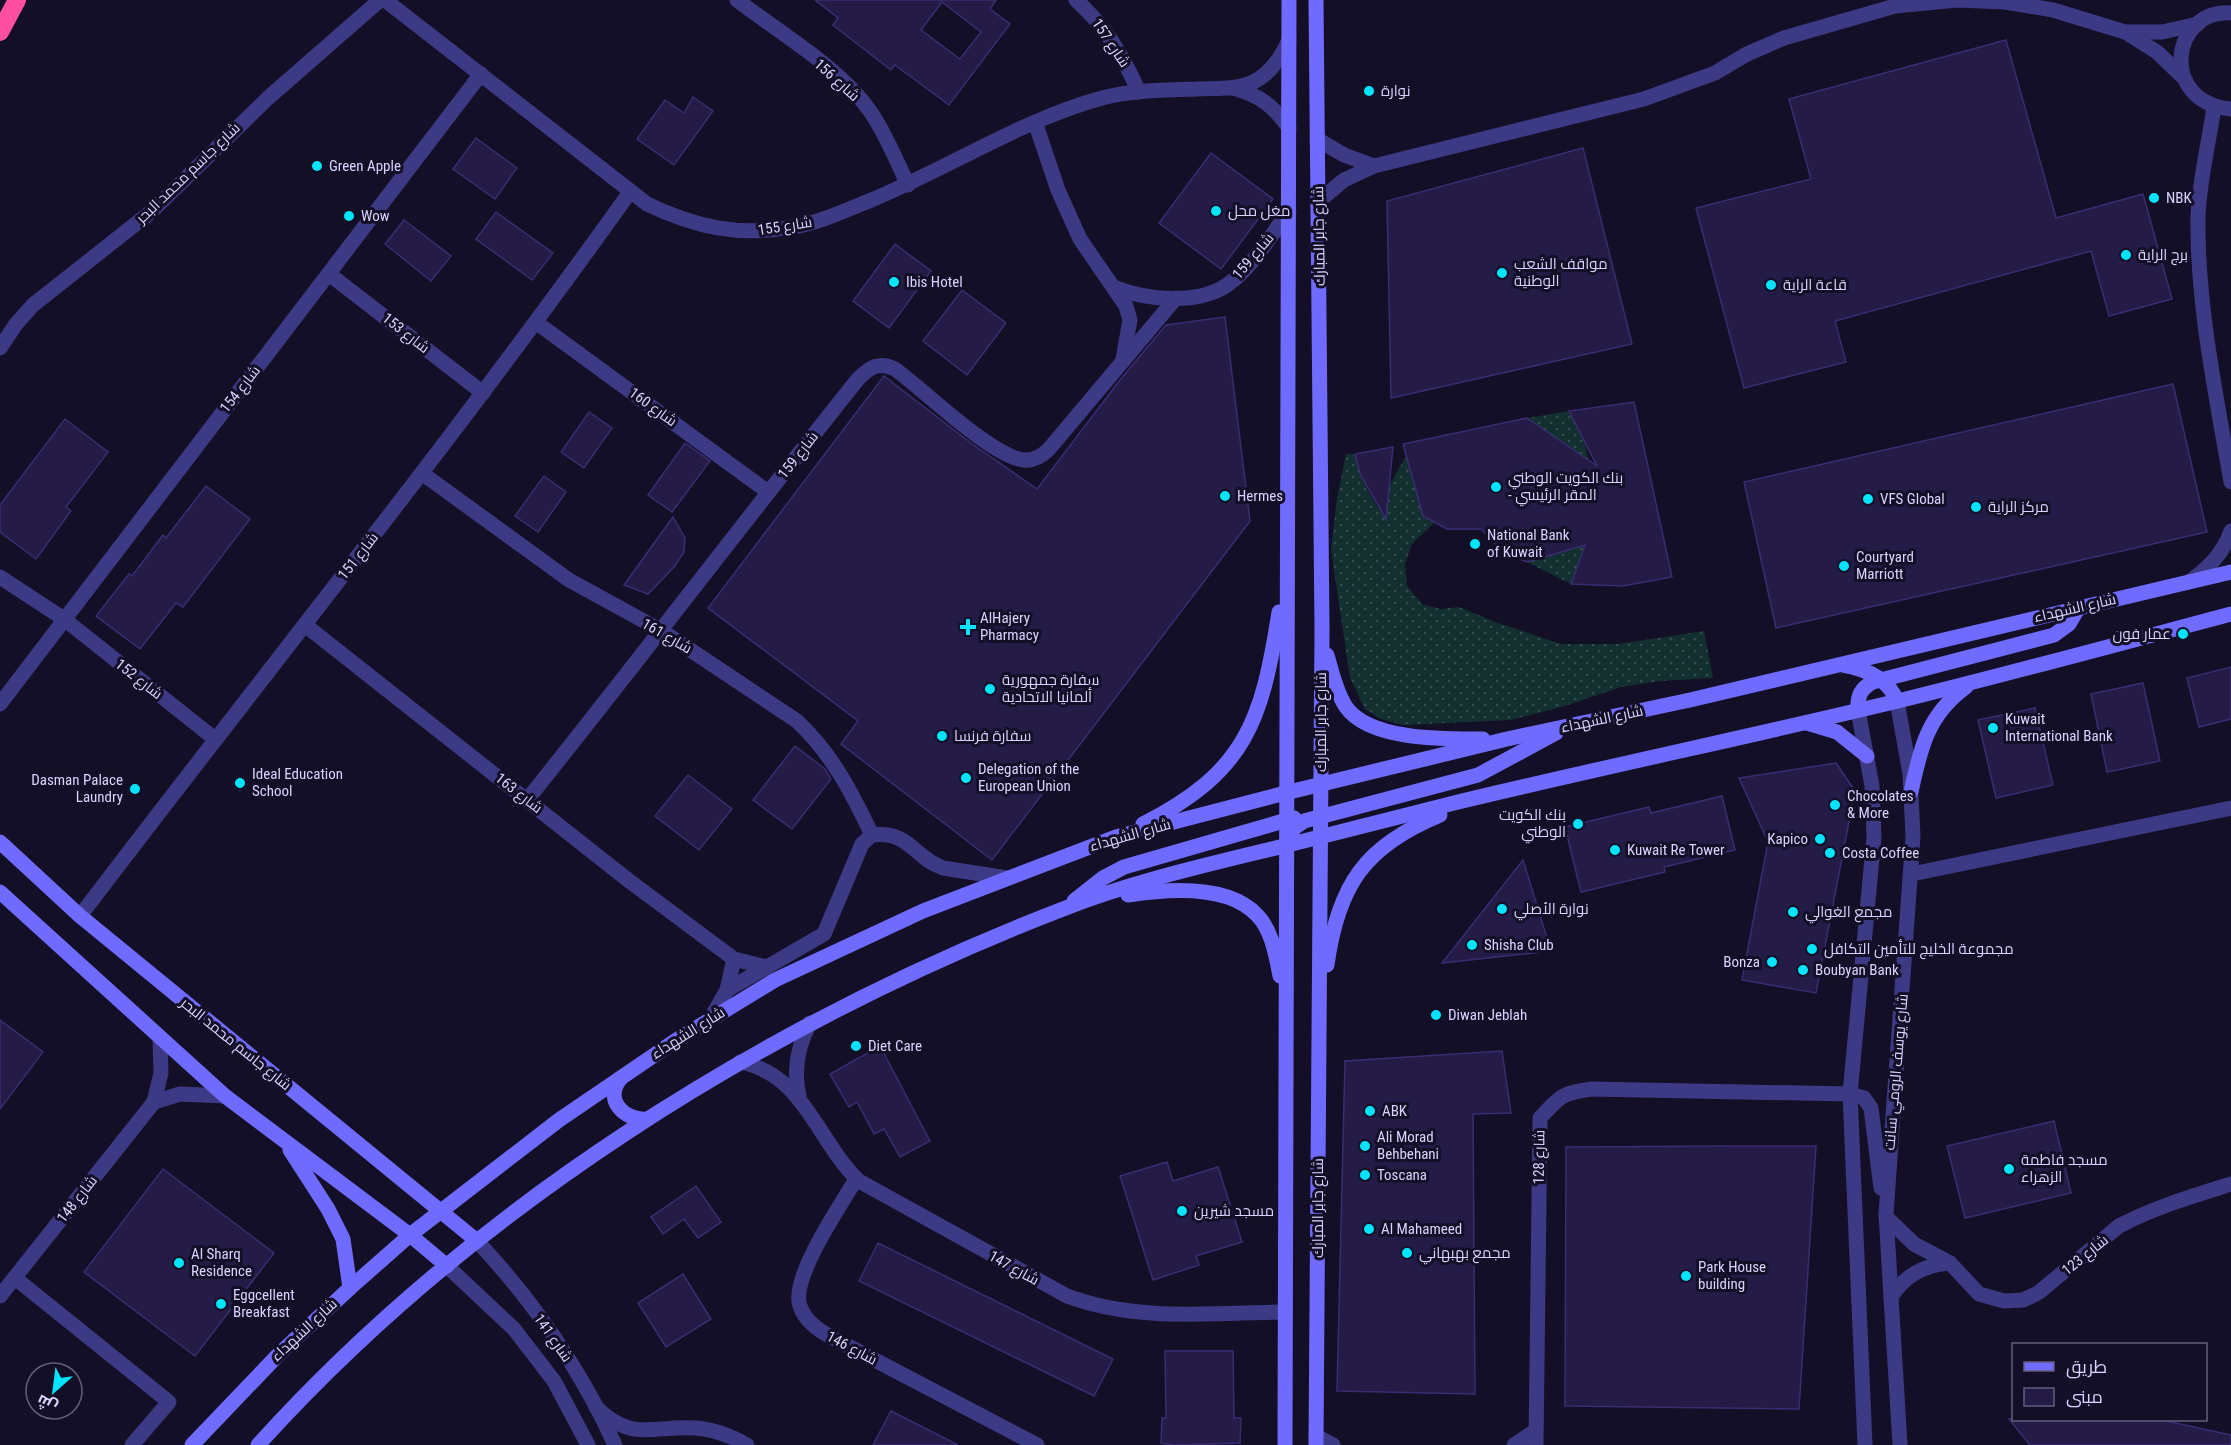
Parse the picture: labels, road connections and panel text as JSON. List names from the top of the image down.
{
  "streets": {
    "main road": ["شارع جاسم محمد البحر", "شارع جابر المبارك", "شارع الشهداء"],
    "street": [
      "شارع 157",
      "شارع 156",
      "شارع 155",
      "شارع 159",
      "شارع 153",
      "شارع 154",
      "شارع 160",
      "شارع 151",
      "شارع 161",
      "شارع 152",
      "شارع 163",
      "شارع يوسف الرومي سانت",
      "شارع 128",
      "شارع 148",
      "شارع 123",
      "شارع 147",
      "شارع 141",
      "شارع 146"
    ]
  },
  "crossings": [
    ["شارع 157", "شارع 155"],
    ["شارع 156", "شارع 155"],
    ["شارع جاسم محمد البحر", "شارع 151"],
    ["شارع جاسم محمد البحر", "شارع الشهداء"],
    ["شارع جاسم محمد البحر", "شارع 141"],
    ["شارع 155", "شارع جابر المبارك"],
    ["شارع 155", "شارع 154"],
    ["شارع 155", "شارع 151"],
    ["شارع جابر المبارك", "شارع 159"],
    ["شارع جابر المبارك", "شارع الشهداء"],
    ["شارع جابر المبارك", "شارع 147"],
    ["شارع 159", "شارع 160"],
    ["شارع 159", "شارع 161"],
    ["شارع 159", "شارع 163"],
    ["شارع 153", "شارع 154"],
    ["شارع 153", "شارع 151"],
    ["شارع 154", "شارع 152"],
    ["شارع 160", "شارع 151"],
    ["شارع 151", "شارع 161"],
    ["شارع 151", "شارع 152"],
    ["شارع 151", "شارع 163"],
    ["شارع يوسف الرومي سانت", "شارع 123"],
    ["شارع 147", "شارع 146"]
  ],
  "places": {
    "other": [
      "نوارة",
      "Green Apple",
      "NBK",
      "مغل محل",
      "Wow",
      "برج الراية",
      "مواقف الشعب الوطنية",
      "Ibis Hotel",
      "قاعة الراية",
      "بنك الكويت الوطني - المقر الرئيسي",
      "Hermes",
      "VFS Global",
      "مركز الراية",
      "National Bank of Kuwait",
      "Courtyard Marriott",
      "عمار فون",
      "سفارة جمهورية ألمانيا الاتحادية",
      "Kuwait International Bank",
      "سفارة فرنسا",
      "Delegation of the European Union",
      "Ideal Education School",
      "Dasman Palace Laundry",
      "Chocolates & More",
      "بنك الكويت الوطني",
      "Kapico",
      "Kuwait Re Tower",
      "Costa Coffee",
      "نوارة الأصلي",
      "مجمع الغوالي",
      "Shisha Club",
      "مجموعة الخليج للتأمين التكافل",
      "Bonza",
      "Boubyan Bank",
      "Diwan Jeblah",
      "Diet Care",
      "ABK",
      "Ali Morad Behbehani",
      "مسجد فاطمة الزهراء",
      "Toscana",
      "مسجد شيرين",
      "Al Mahameed",
      "مجمع بهبهاني",
      "Al Sharq Residence",
      "Park House building",
      "Eggcellent Breakfast"
    ],
    "health": ["AlHajery Pharmacy"]
  },
  "legend": ["طريق", "مبنى"],
  "north": "bottom left"
}
